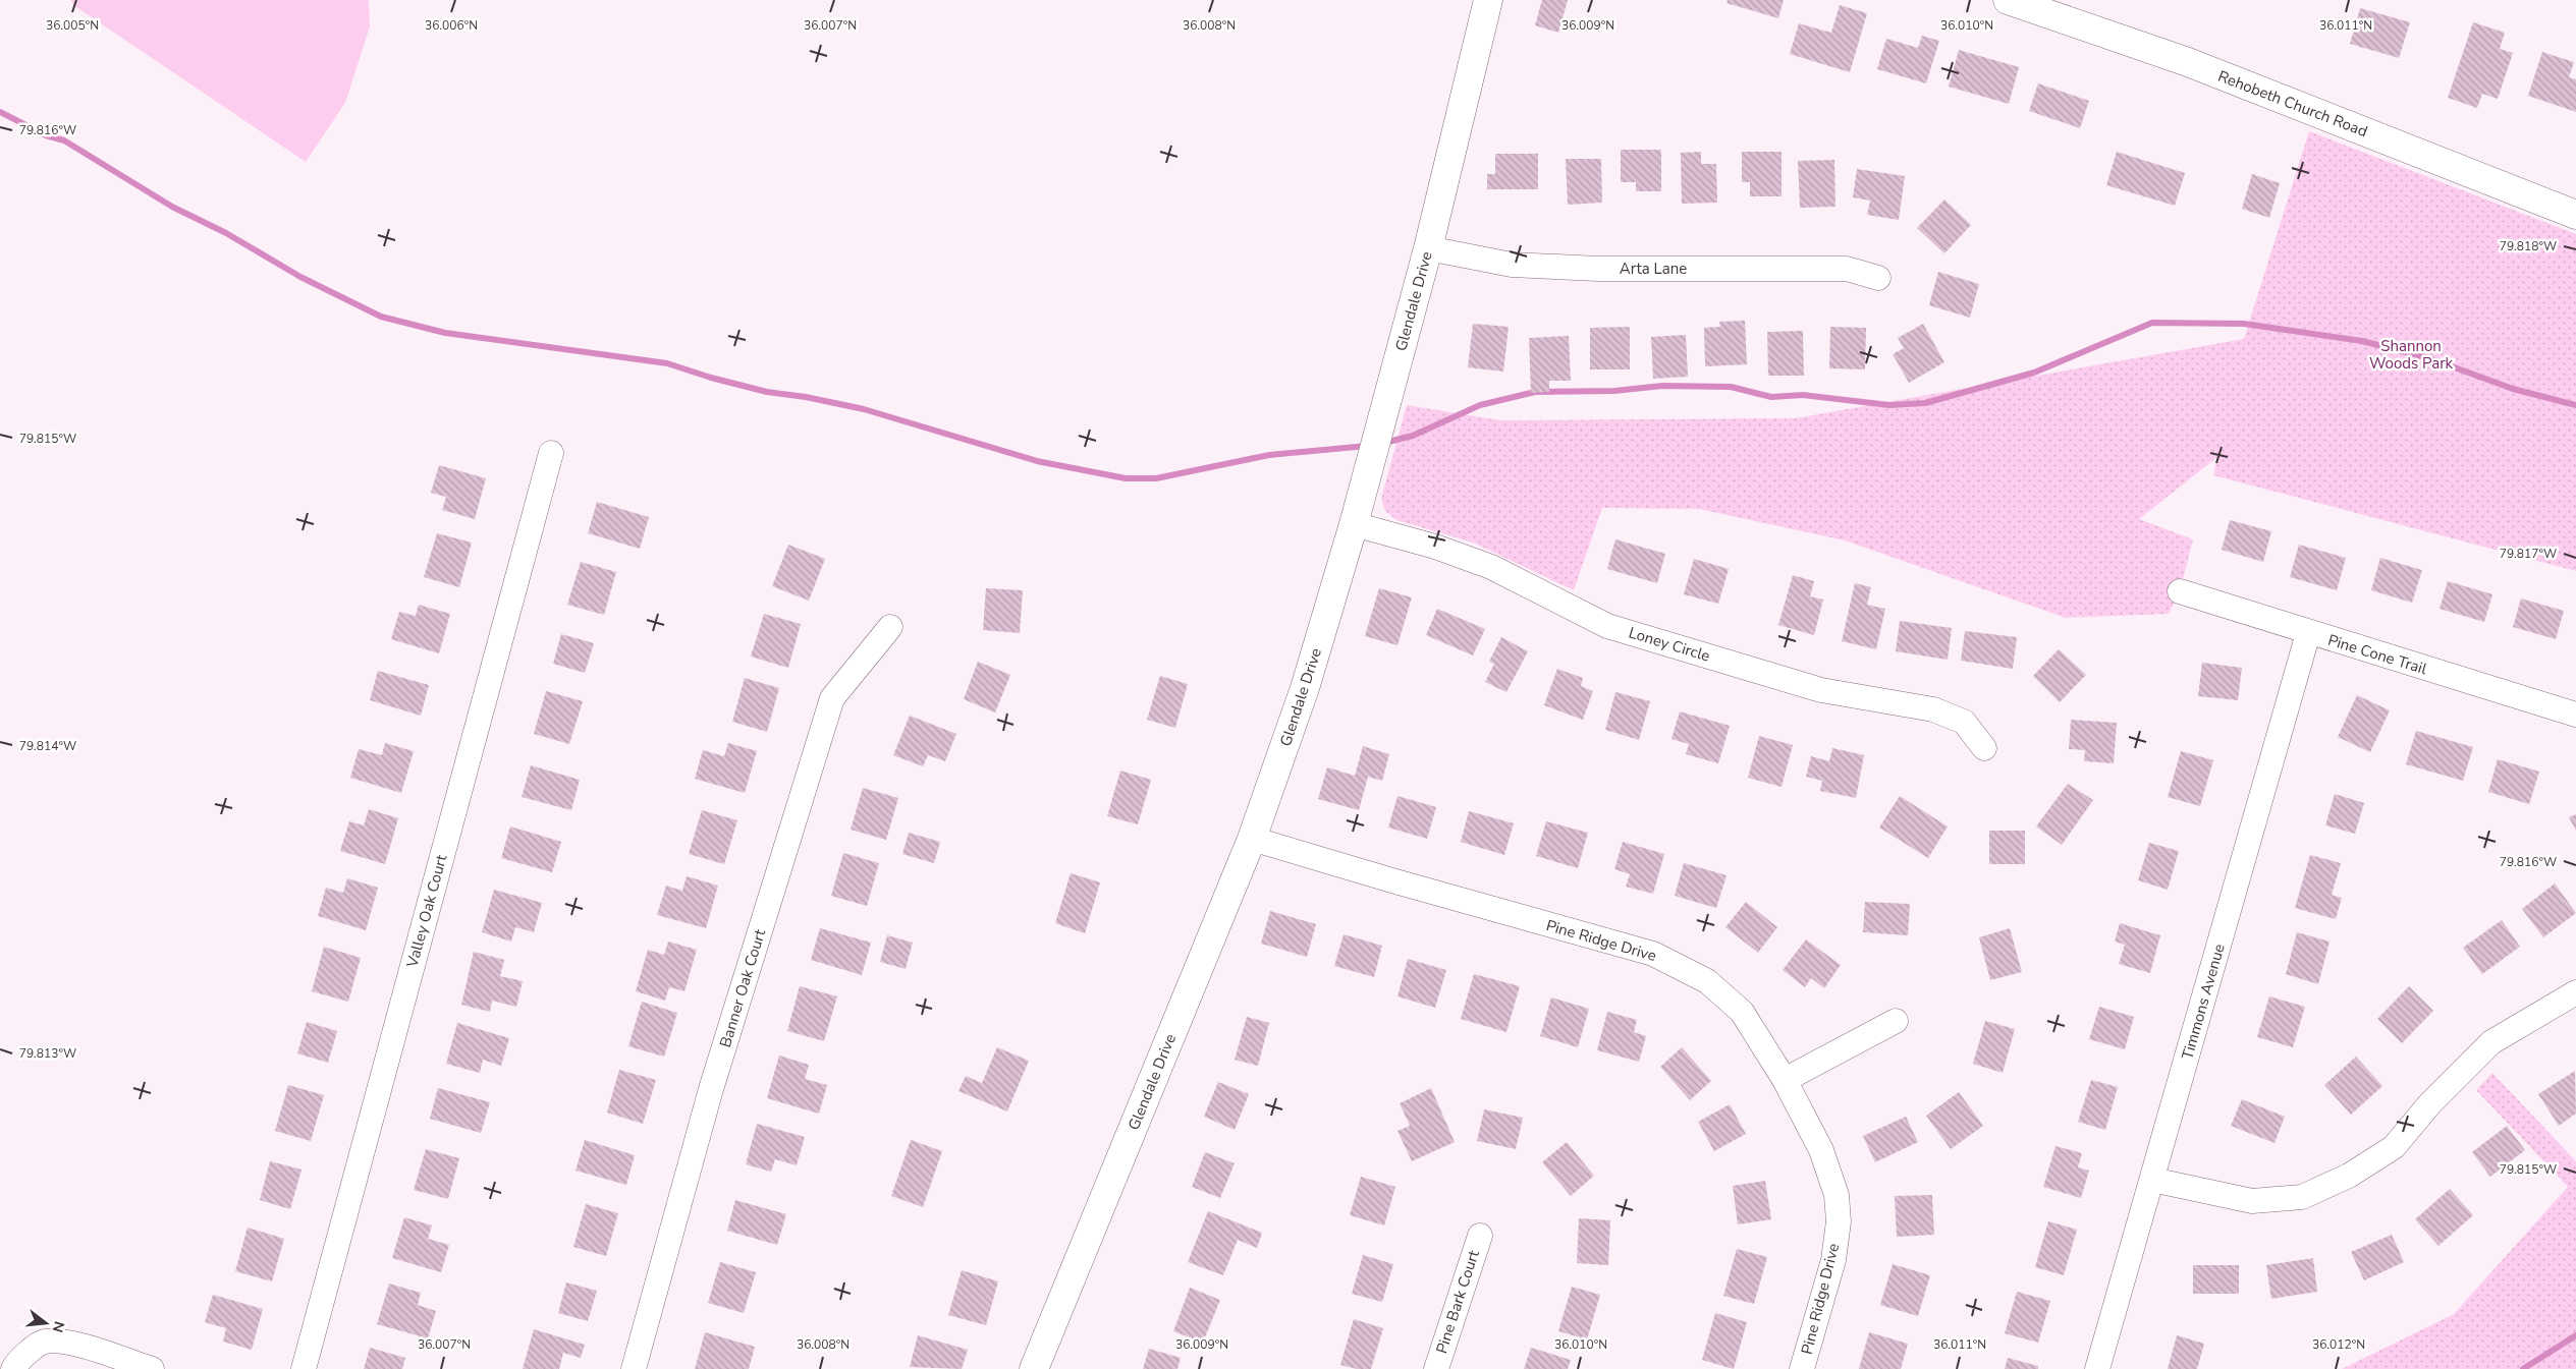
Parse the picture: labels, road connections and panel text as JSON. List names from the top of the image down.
{
  "streets": {
    "street": [
      "Rehobeth Church Road",
      "Arta Lane",
      "Glendale Drive",
      "Loney Circle",
      "Pine Cone Trail",
      "Valley Oak Court",
      "Pine Ridge Drive",
      "Banner Oak Court",
      "Timmons Avenue",
      "Pine Bark Court"
    ]
  },
  "crossings": [
    ["Arta Lane", "Glendale Drive"],
    ["Glendale Drive", "Loney Circle"],
    ["Glendale Drive", "Pine Ridge Drive"],
    ["Pine Cone Trail", "Timmons Avenue"]
  ],
  "parks": ["Shannon Woods Park"],
  "north": "right",
  "coordinates": [
    "36.005°N",
    "36.006°N",
    "36.007°N",
    "36.008°N",
    "36.009°N",
    "36.010°N",
    "36.011°N",
    "79.816°W",
    "79.818°W",
    "79.815°W",
    "79.817°W",
    "79.814°W",
    "79.813°W",
    "36.012°N"
  ]
}
